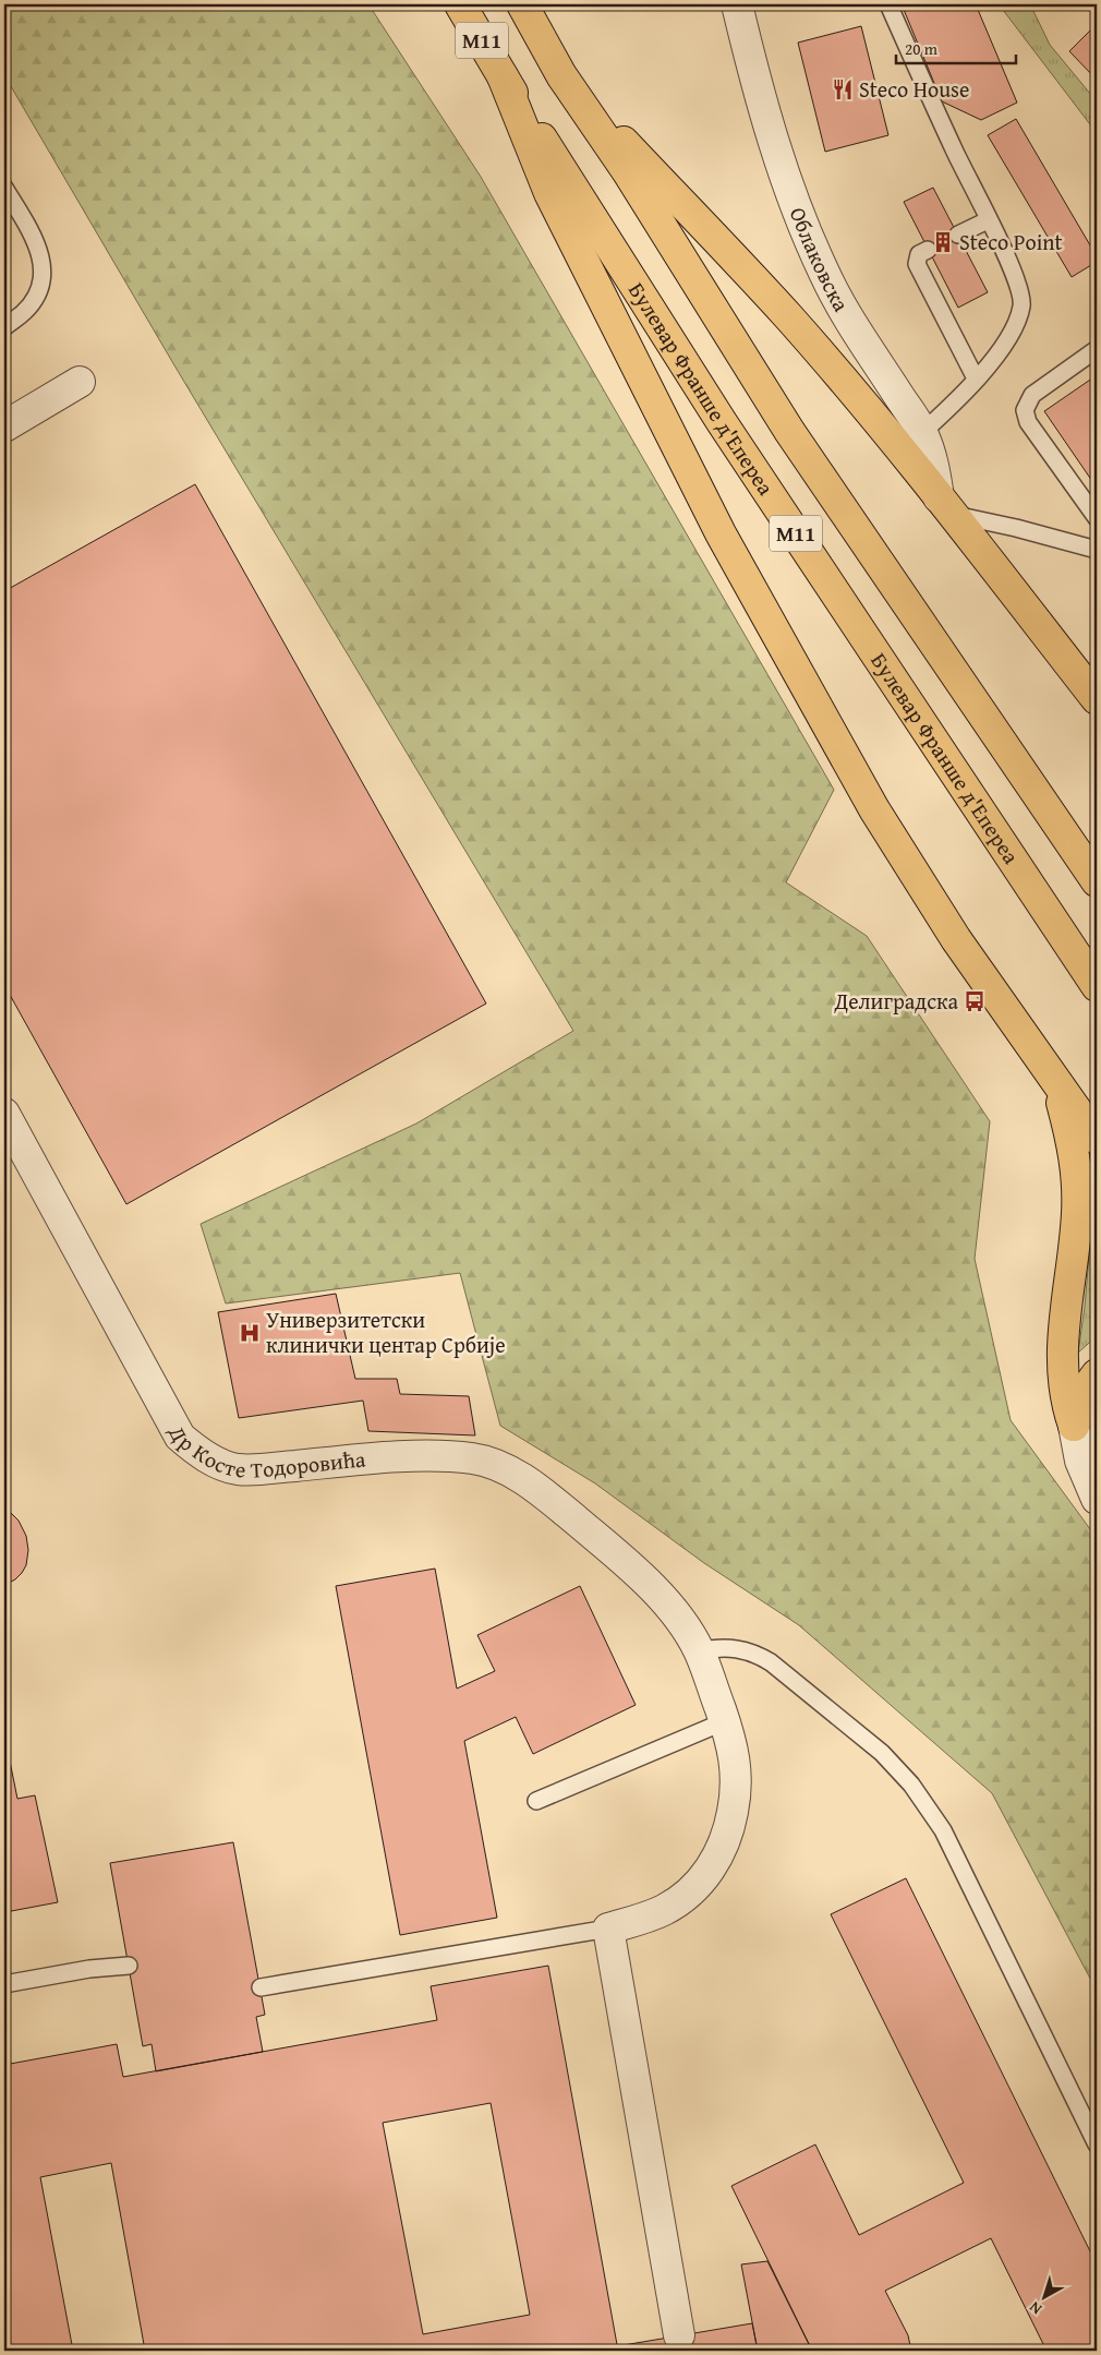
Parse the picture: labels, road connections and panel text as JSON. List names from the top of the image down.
{
  "streets": {
    "highway": ["M11", "Булевар Франше д'Епереа"],
    "street": ["Облаковска", "Др Косте Тодоровића"]
  },
  "places": {
    "restaurant": ["Steco House"],
    "building": ["Steco Point"],
    "bus stop": ["Делиградска"],
    "hospital": ["Универзитетски клинички центар Србије"]
  },
  "scale_bar": "20 m",
  "north": "bottom left"
}
